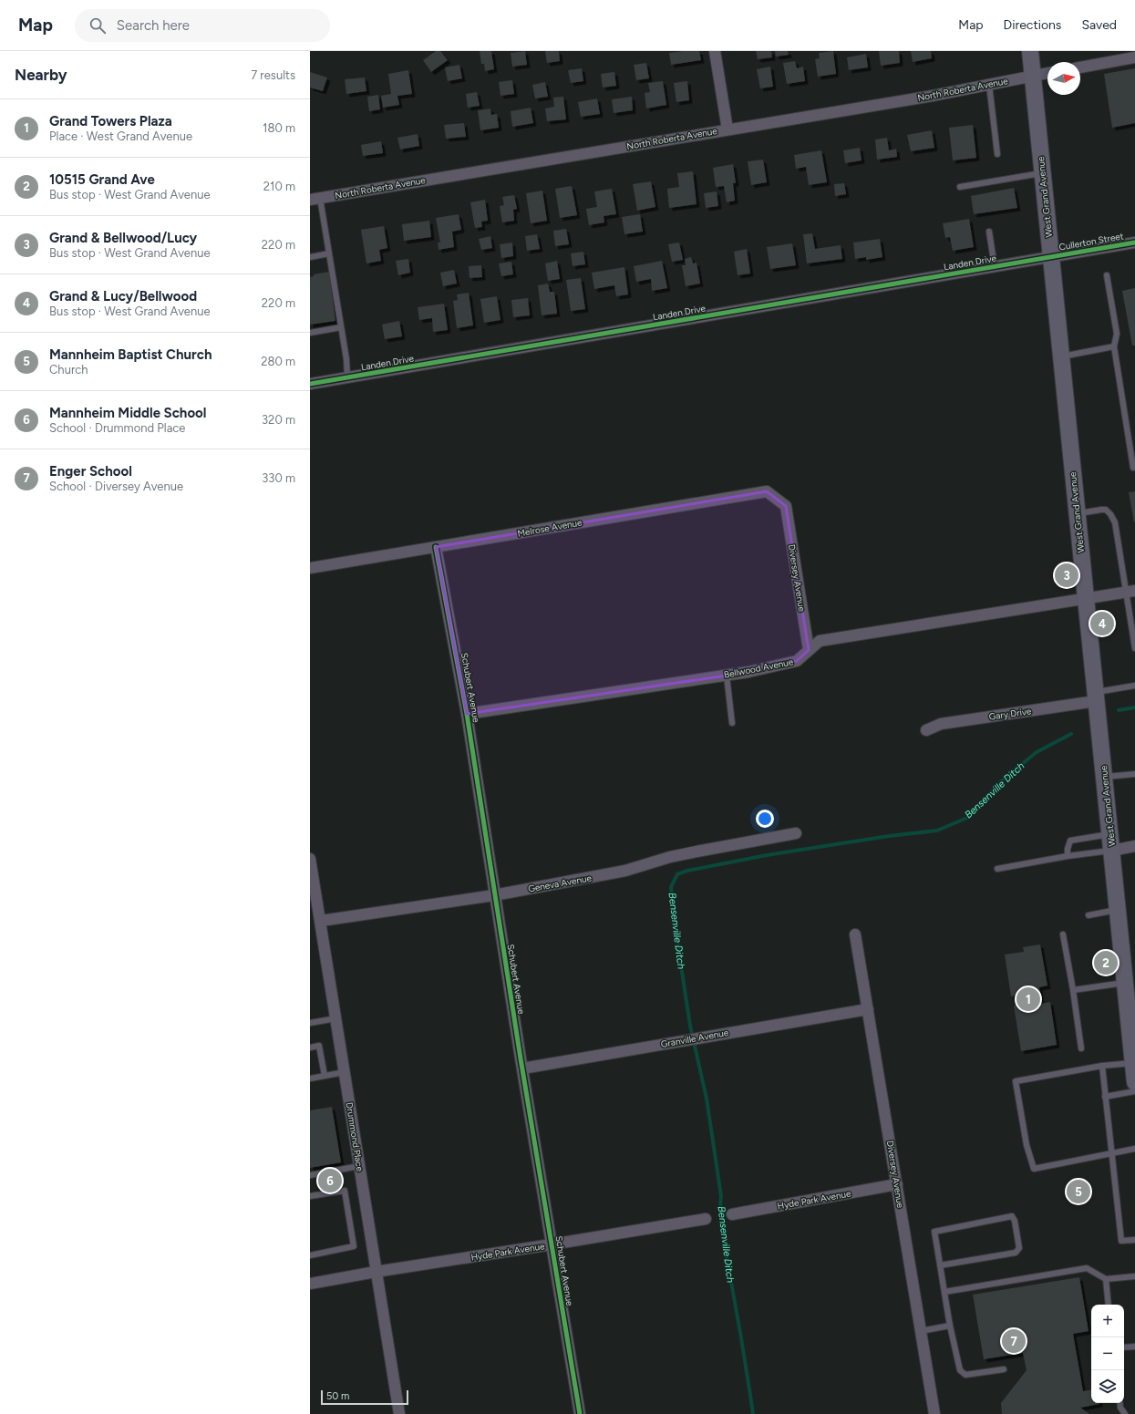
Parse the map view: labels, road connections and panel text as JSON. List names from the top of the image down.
{
  "streets": {
    "main road": ["West Grand Avenue"],
    "street": [
      "North Roberta Avenue",
      "Cullerton Street",
      "Landen Drive",
      "Melrose Avenue",
      "Diversey Avenue",
      "Bellwood Avenue",
      "Schubert Avenue",
      "Gary Drive",
      "Geneva Avenue",
      "Granville Avenue",
      "Drummond Place",
      "Hyde Park Avenue"
    ]
  },
  "crossings": [
    ["North Roberta Avenue", "West Grand Avenue"],
    ["West Grand Avenue", "Cullerton Street"],
    ["West Grand Avenue", "Landen Drive"],
    ["West Grand Avenue", "Bellwood Avenue"],
    ["West Grand Avenue", "Gary Drive"],
    ["Cullerton Street", "Landen Drive"],
    ["Melrose Avenue", "Diversey Avenue"],
    ["Melrose Avenue", "Schubert Avenue"],
    ["Diversey Avenue", "Bellwood Avenue"],
    ["Diversey Avenue", "Granville Avenue"],
    ["Diversey Avenue", "Hyde Park Avenue"],
    ["Bellwood Avenue", "Schubert Avenue"],
    ["Schubert Avenue", "Geneva Avenue"],
    ["Schubert Avenue", "Granville Avenue"],
    ["Schubert Avenue", "Hyde Park Avenue"],
    ["Geneva Avenue", "Drummond Place"],
    ["Drummond Place", "Hyde Park Avenue"]
  ],
  "water": ["Bensenville Ditch"],
  "scale_bar": "50 m",
  "north": "right",
  "page": {
    "header": "Map",
    "search": "Search here",
    "nav": ["Map", "Directions", "Saved"],
    "heading": ["Nearby", "7 results"],
    "list": [
      {
        "mark": "1",
        "name": "Grand Towers Plaza",
        "note": "Place · West Grand Avenue",
        "value": "180 m"
      },
      {
        "mark": "2",
        "name": "10515 Grand Ave",
        "note": "Bus stop · West Grand Avenue",
        "value": "210 m"
      },
      {
        "mark": "3",
        "name": "Grand & Bellwood/Lucy",
        "note": "Bus stop · West Grand Avenue",
        "value": "220 m"
      },
      {
        "mark": "4",
        "name": "Grand & Lucy/Bellwood",
        "note": "Bus stop · West Grand Avenue",
        "value": "220 m"
      },
      {
        "mark": "5",
        "name": "Mannheim Baptist Church",
        "note": "Church",
        "value": "280 m"
      },
      {
        "mark": "6",
        "name": "Mannheim Middle School",
        "note": "School · Drummond Place",
        "value": "320 m"
      },
      {
        "mark": "7",
        "name": "Enger School",
        "note": "School · Diversey Avenue",
        "value": "330 m"
      }
    ],
    "pins": [
      "3",
      "4",
      "2",
      "1",
      "6",
      "5",
      "7"
    ],
    "map_buttons": ["+", "−"],
    "scale": "50 m"
  }
}
